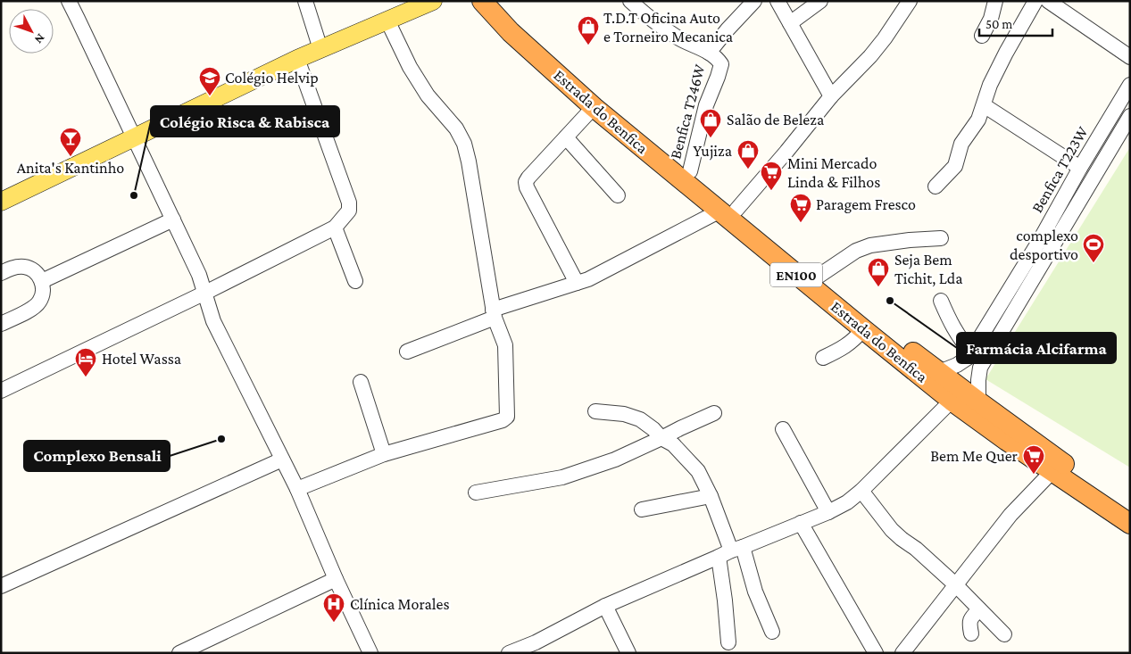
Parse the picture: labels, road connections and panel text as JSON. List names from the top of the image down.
{
  "streets": {
    "highway": ["Estrada do Benfica", "EN100"],
    "street": ["Benfica T246W", "Benfica T223W"]
  },
  "crossings": [
    ["Estrada do Benfica", "Benfica T246W"],
    ["Estrada do Benfica", "Benfica T223W"]
  ],
  "places": {
    "shop": [
      "T.D.T Oficina Auto e Torneiro Mecanica",
      "Salão de Beleza",
      "Yujiza",
      "Seja Bem Tichit, Lda"
    ],
    "school or university": ["Colégio Helvip"],
    "bar": ["Anita's Kantinho"],
    "supermarket": ["Mini Mercado Linda & Filhos", "Paragem Fresco", "Bem Me Quer"],
    "other": ["Colégio Risca & Rabisca", "Farmácia Alcifarma", "Complexo Bensali"],
    "sports": ["complexo desportivo"],
    "hotel": ["Hotel Wassa"],
    "hospital": ["Clínica Morales"]
  },
  "scale_bar": "50 m",
  "north": "bottom right"
}
